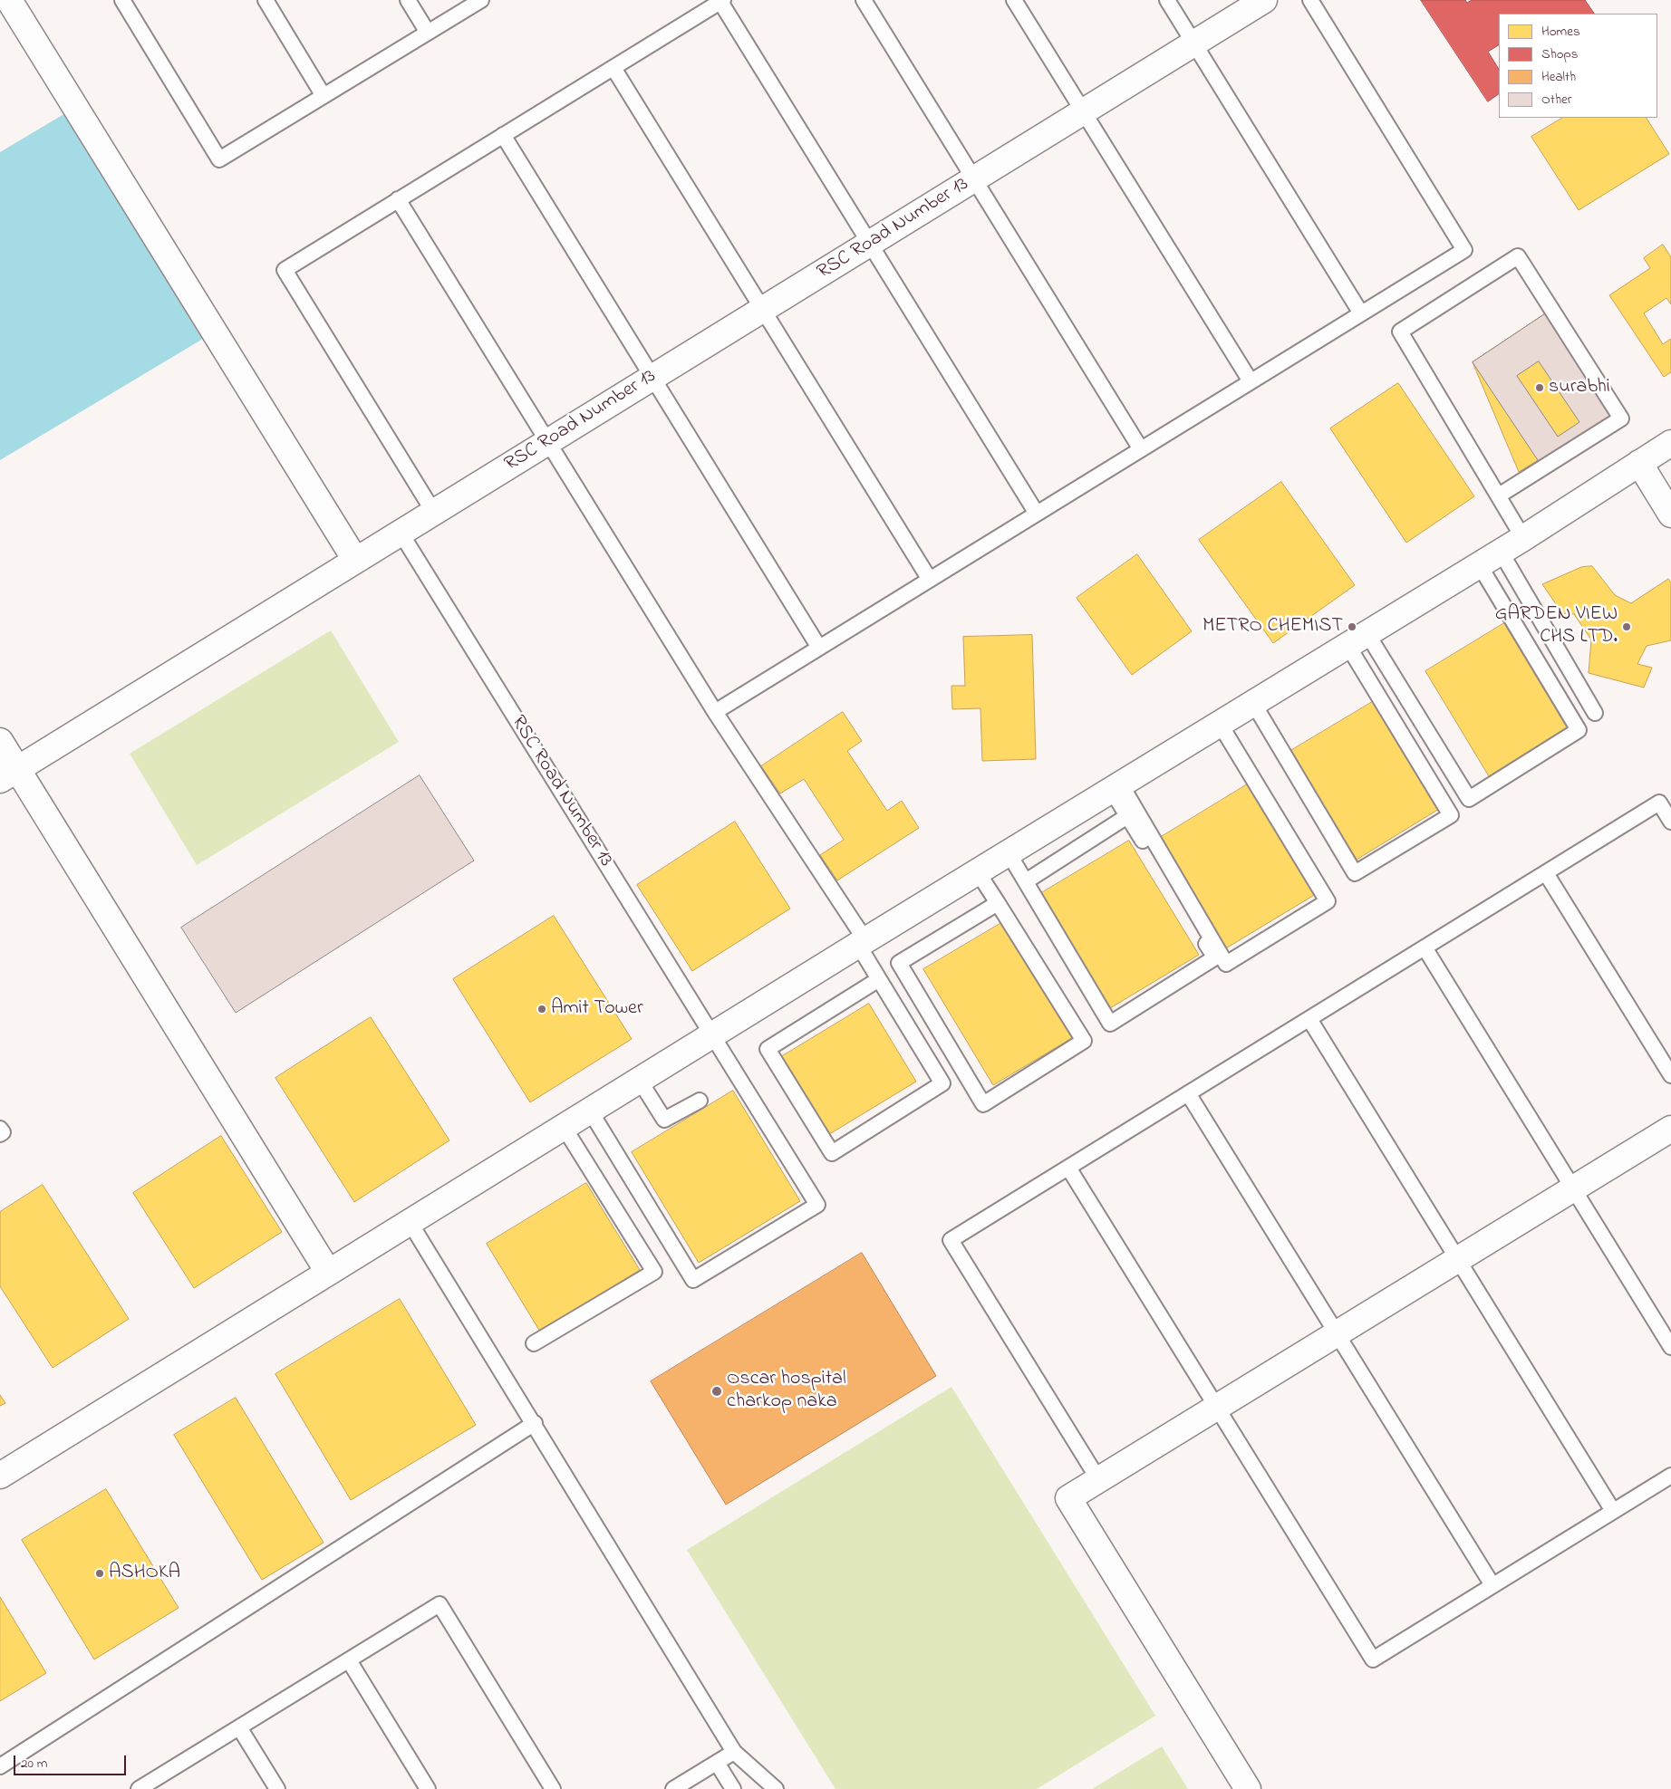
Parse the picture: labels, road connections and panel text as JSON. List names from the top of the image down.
{
  "streets": {
    "street": ["RSC Road Number 13"]
  },
  "places": [
    "surabhi",
    "METRO CHEMIST",
    "GARDEN VIEW CHS LTD.",
    "Amit Tower",
    "Oscar hospital charkop naka",
    "ASHOKA"
  ],
  "legend": [
    "Homes",
    "Shops",
    "Health",
    "Other"
  ],
  "scale_bar": "20 m"
}
